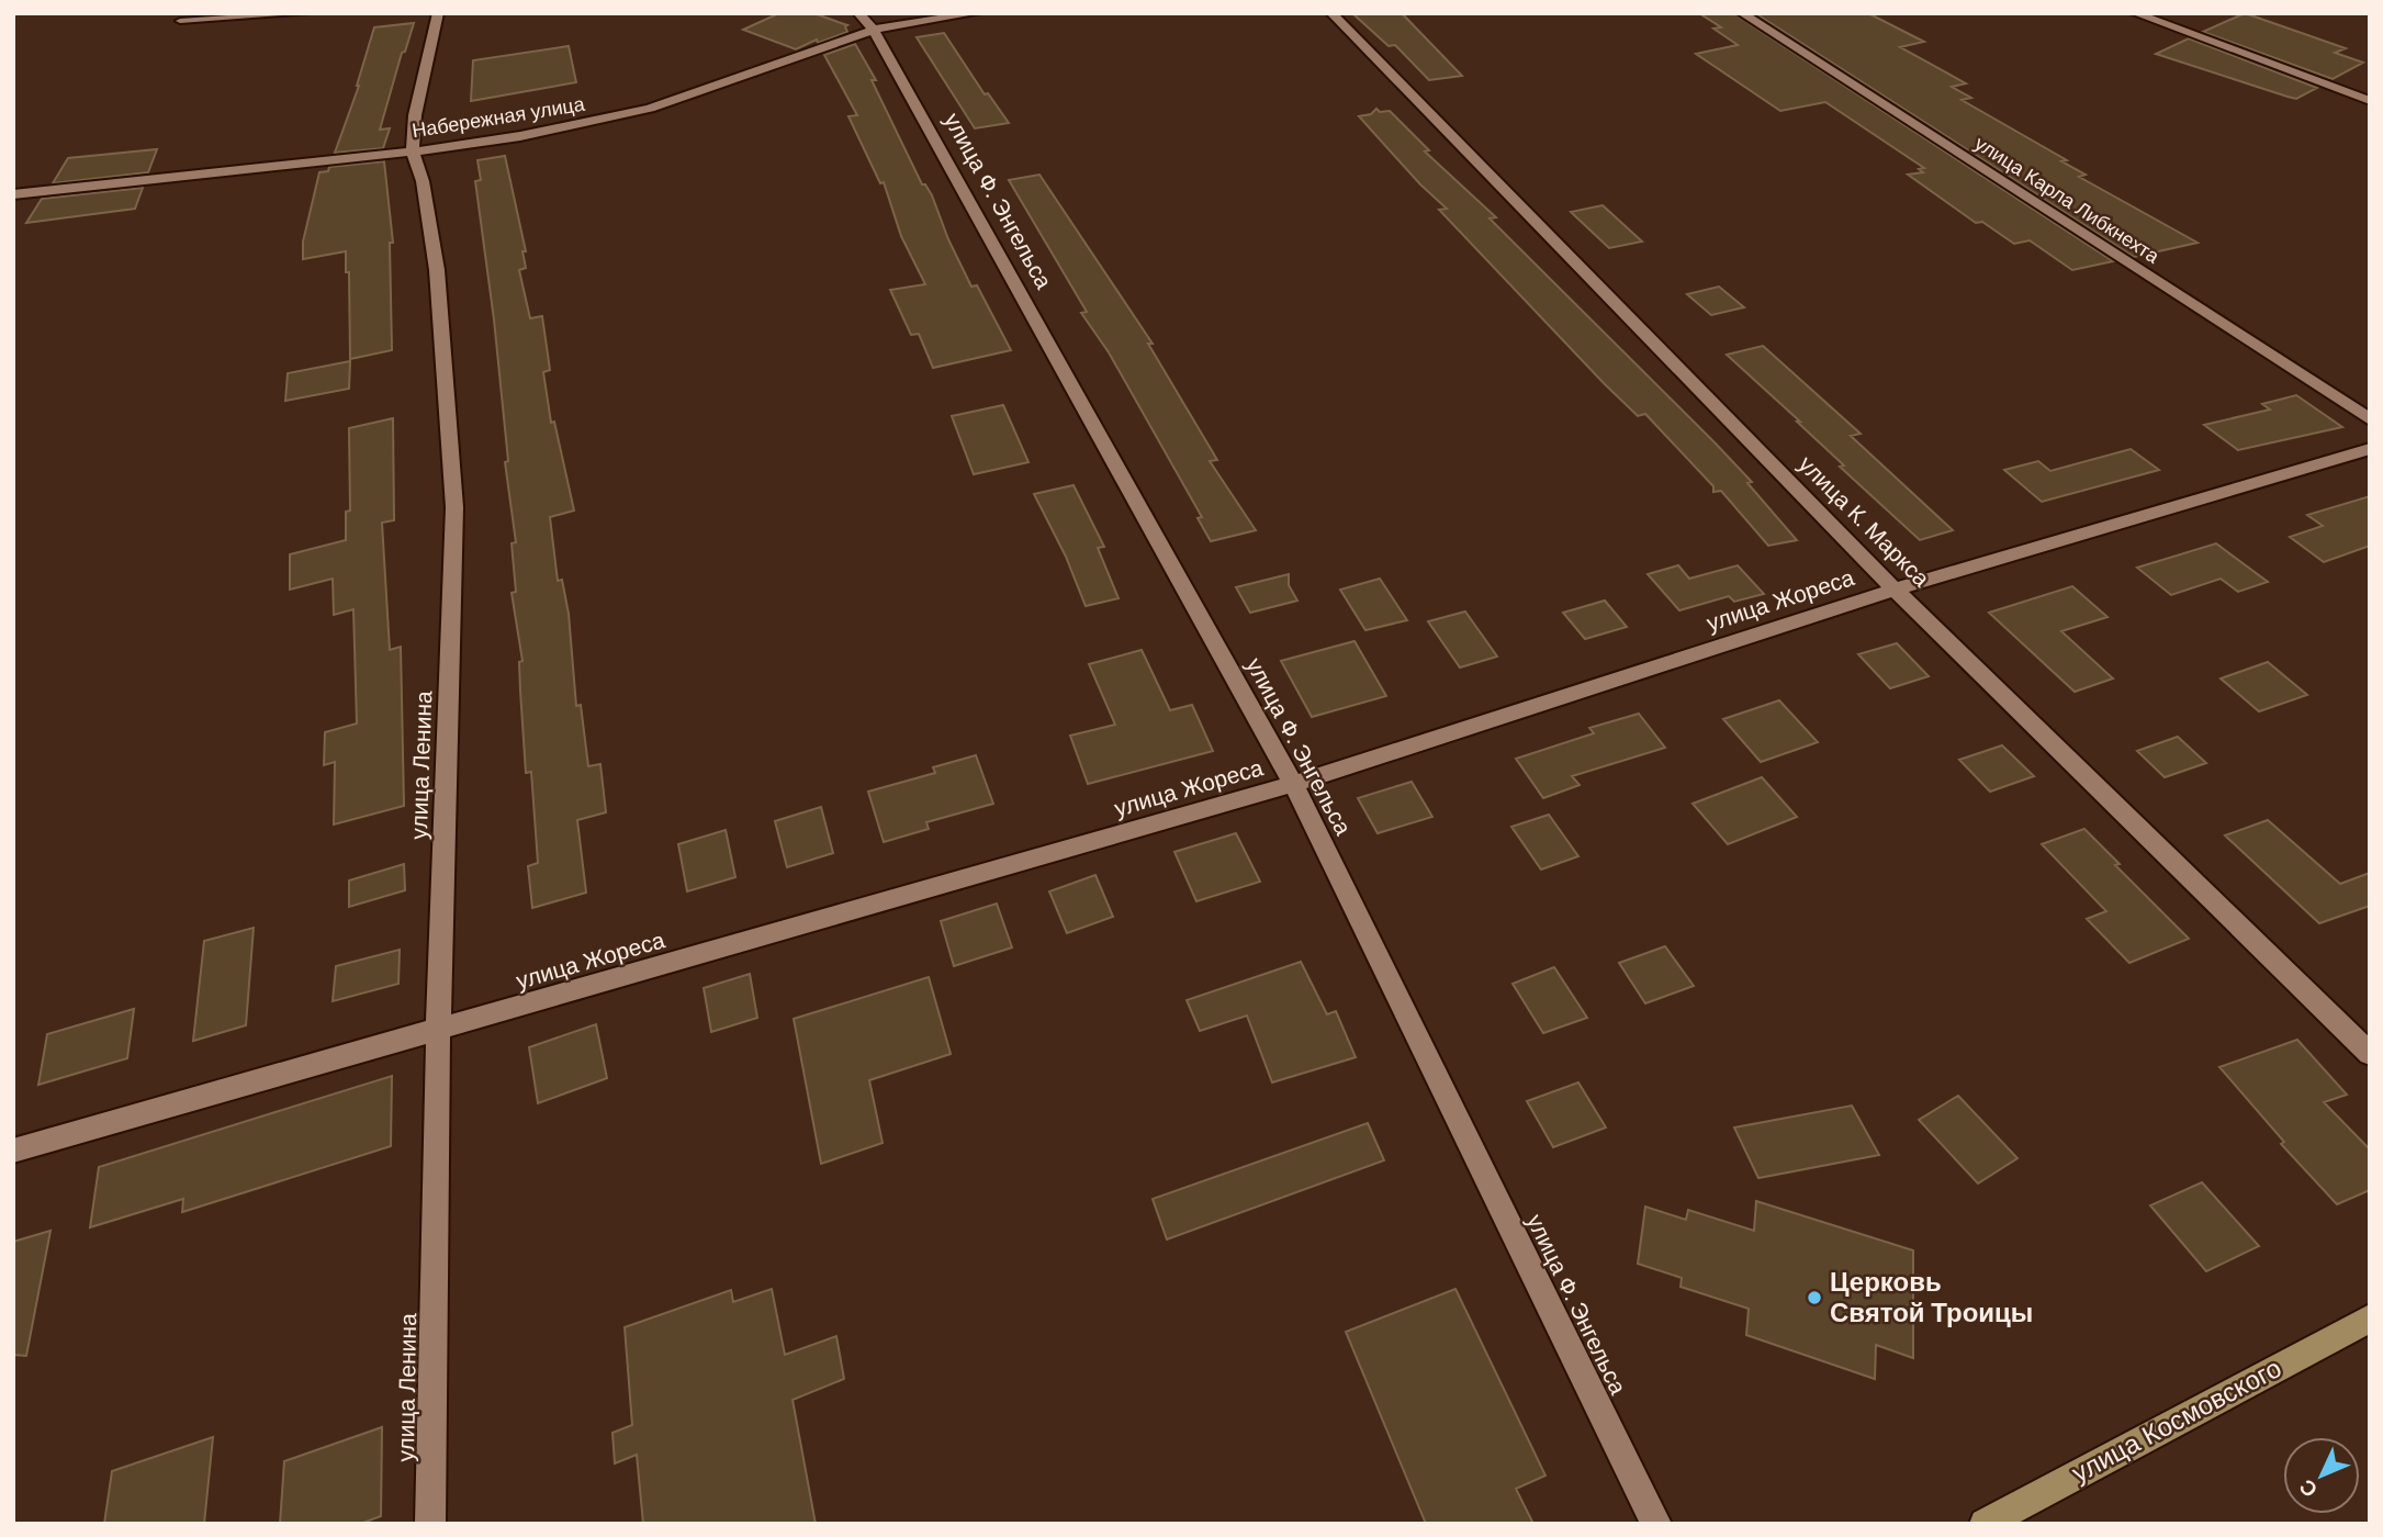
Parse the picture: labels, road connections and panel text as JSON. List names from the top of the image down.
{
  "streets": {
    "main road": ["улица Космовского"],
    "street": [
      "Набережная улица",
      "улица Карла Либкнехта",
      "улица Ф. Энгельса",
      "улица К. Маркса",
      "улица Жореса",
      "улица Ленина"
    ]
  },
  "crossings": [
    ["Набережная улица", "улица Ф. Энгельса"],
    ["Набережная улица", "улица Ленина"],
    ["улица Ф. Энгельса", "улица Жореса"],
    ["улица К. Маркса", "улица Жореса"],
    ["улица Жореса", "улица Ленина"]
  ],
  "places": ["Церковь Святой Троицы"],
  "north": "bottom left"
}
